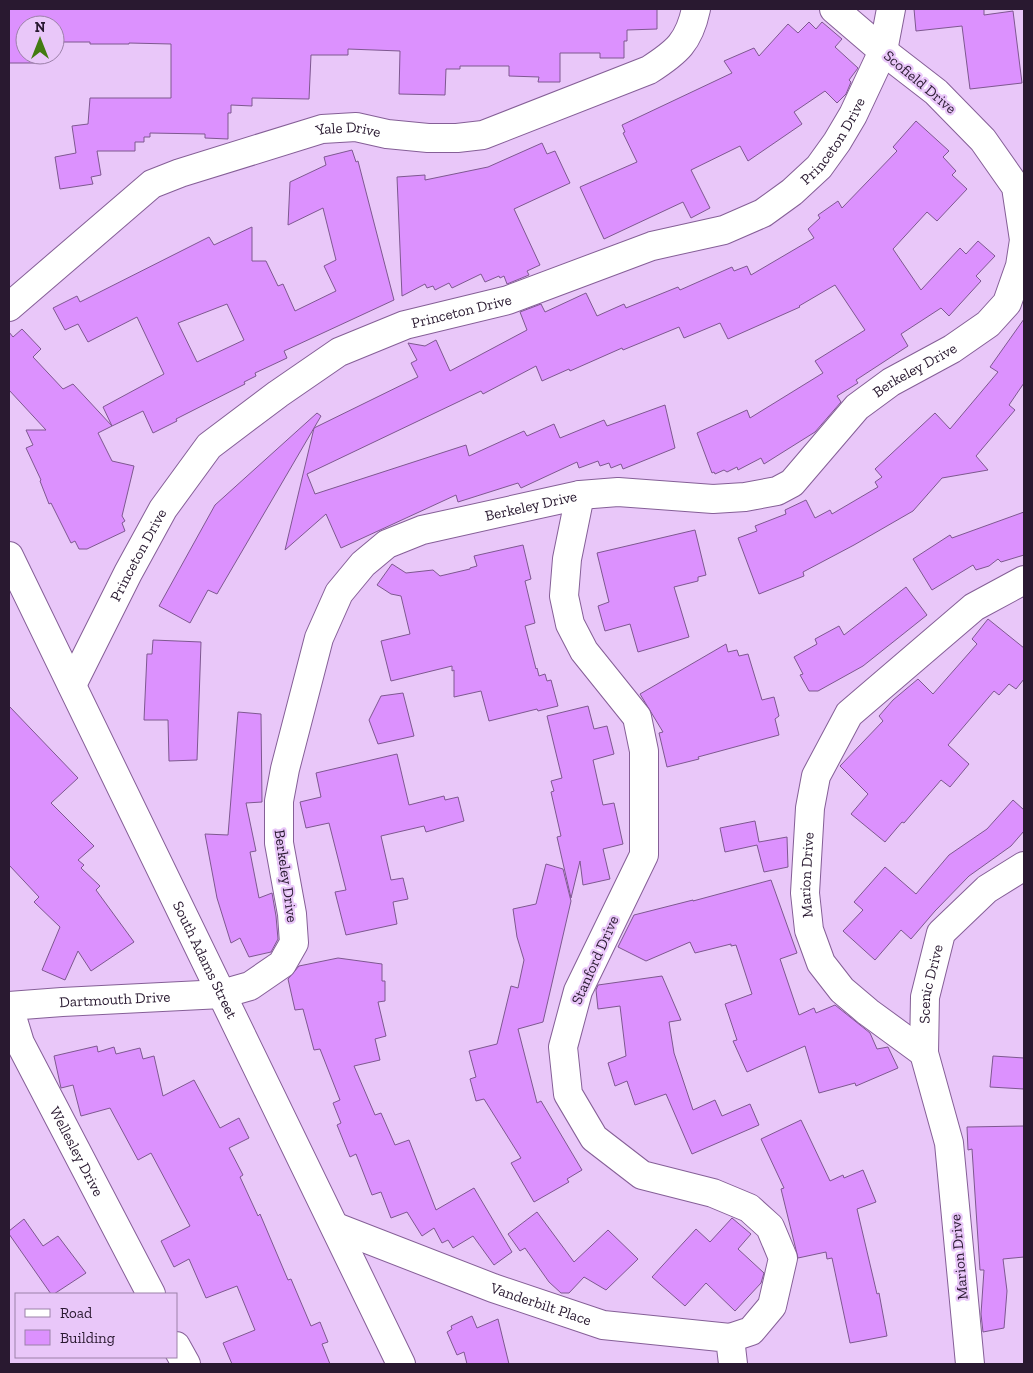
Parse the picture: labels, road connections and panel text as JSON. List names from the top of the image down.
{
  "streets": {
    "street": [
      "Scofield Drive",
      "Yale Drive",
      "Princeton Drive",
      "Berkeley Drive",
      "Marion Drive",
      "South Adams Street",
      "Stanford Drive",
      "Scenic Drive",
      "Dartmouth Drive",
      "Wellesley Drive",
      "Vanderbilt Place"
    ]
  },
  "crossings": [
    ["Scofield Drive", "Princeton Drive"],
    ["Scofield Drive", "Berkeley Drive"],
    ["Princeton Drive", "South Adams Street"],
    ["Berkeley Drive", "South Adams Street"],
    ["Berkeley Drive", "Stanford Drive"],
    ["Berkeley Drive", "Dartmouth Drive"],
    ["Marion Drive", "Scenic Drive"],
    ["South Adams Street", "Dartmouth Drive"],
    ["South Adams Street", "Vanderbilt Place"],
    ["Stanford Drive", "Vanderbilt Place"],
    ["Dartmouth Drive", "Wellesley Drive"]
  ],
  "legend": ["Road", "Building"],
  "north": "top"
}
